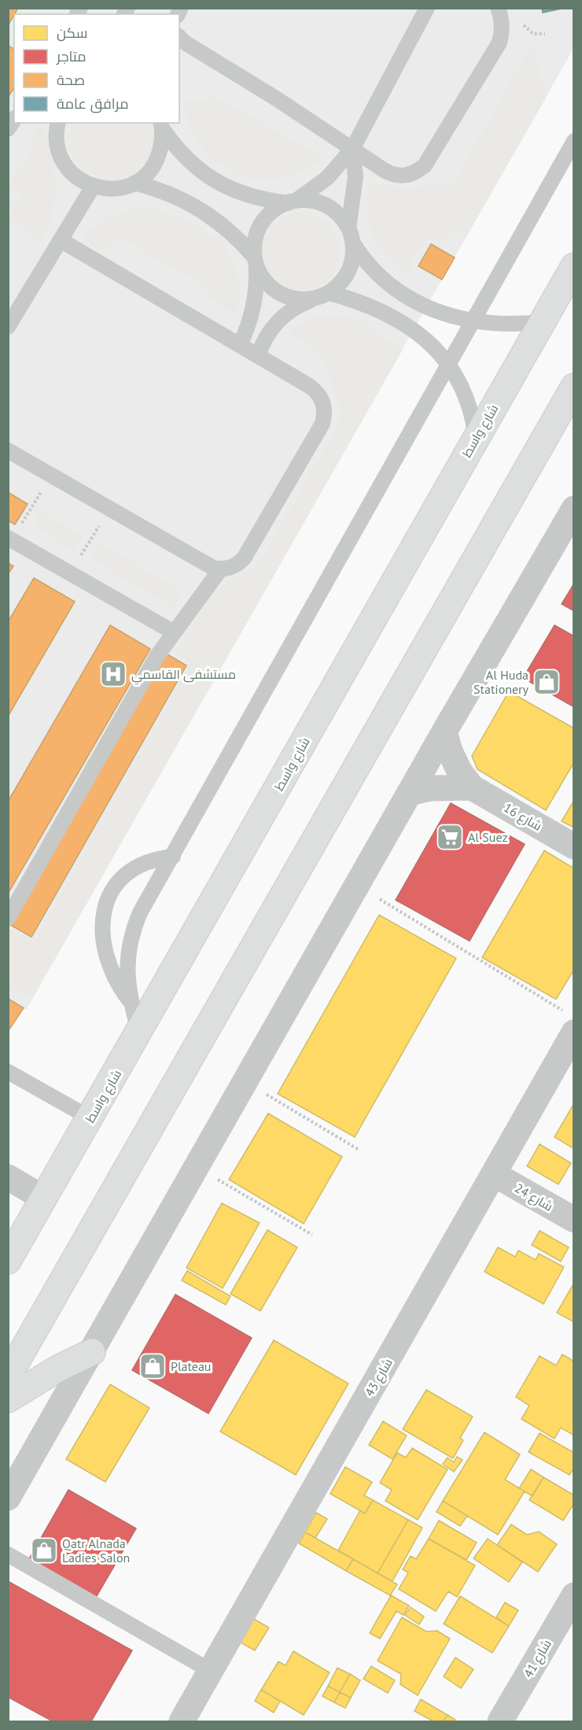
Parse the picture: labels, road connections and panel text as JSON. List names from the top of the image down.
{
  "streets": {
    "main road": ["شارع واسط"],
    "street": [
      "شارع 16",
      "شارع 24",
      "شارع 43",
      "شارع 41"
    ]
  },
  "crossings": [
    ["شارع 24", "شارع 43"]
  ],
  "places": {
    "hospital": ["مستشفى القاسمي"],
    "shop": ["Al Huda Stationery", "Plateau", "Qatr Alnada Ladies Salon"],
    "supermarket": ["Al Suez"]
  },
  "legend": [
    "سكن",
    "متاجر",
    "صحة",
    "مرافق عامة"
  ]
}
